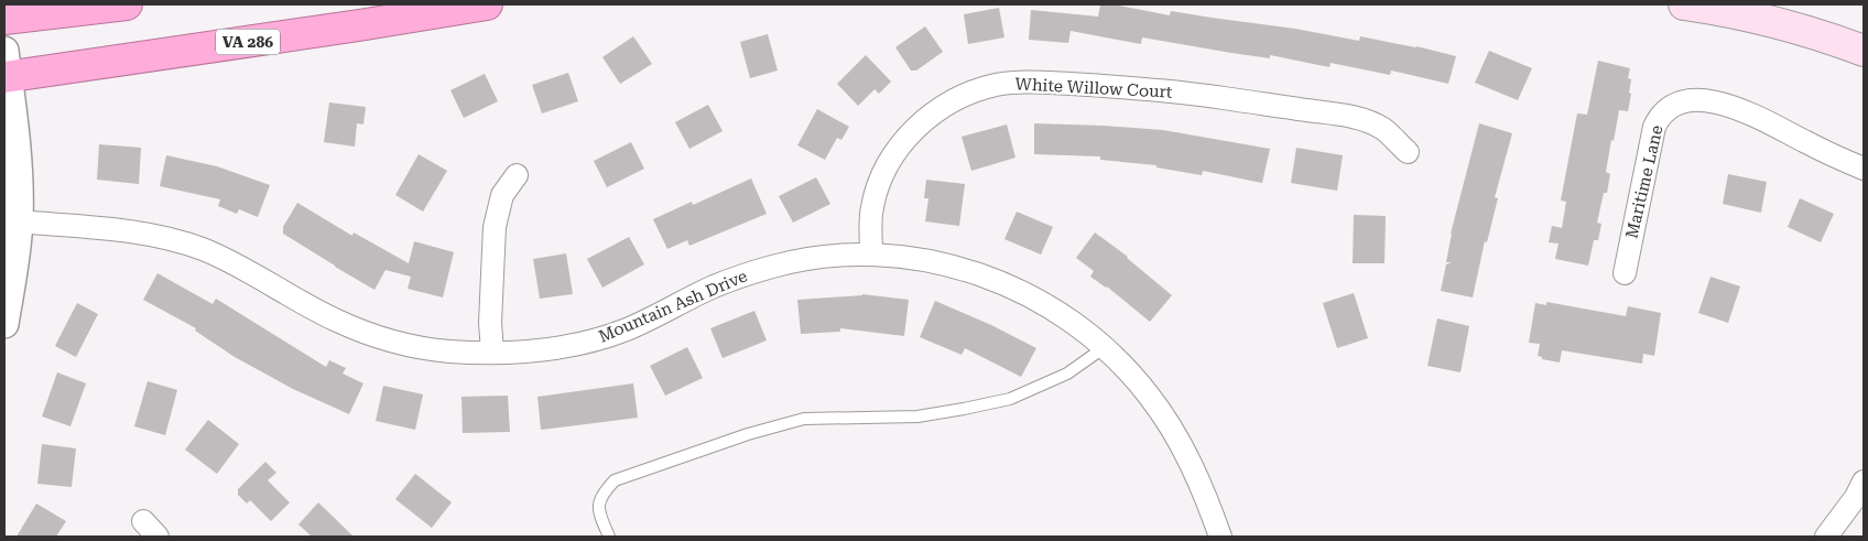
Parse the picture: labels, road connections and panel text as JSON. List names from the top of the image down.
{
  "streets": {
    "highway": ["VA 286"],
    "street": ["White Willow Court", "Maritime Lane", "Mountain Ash Drive"]
  },
  "crossings": [
    ["White Willow Court", "Mountain Ash Drive"]
  ]
}
